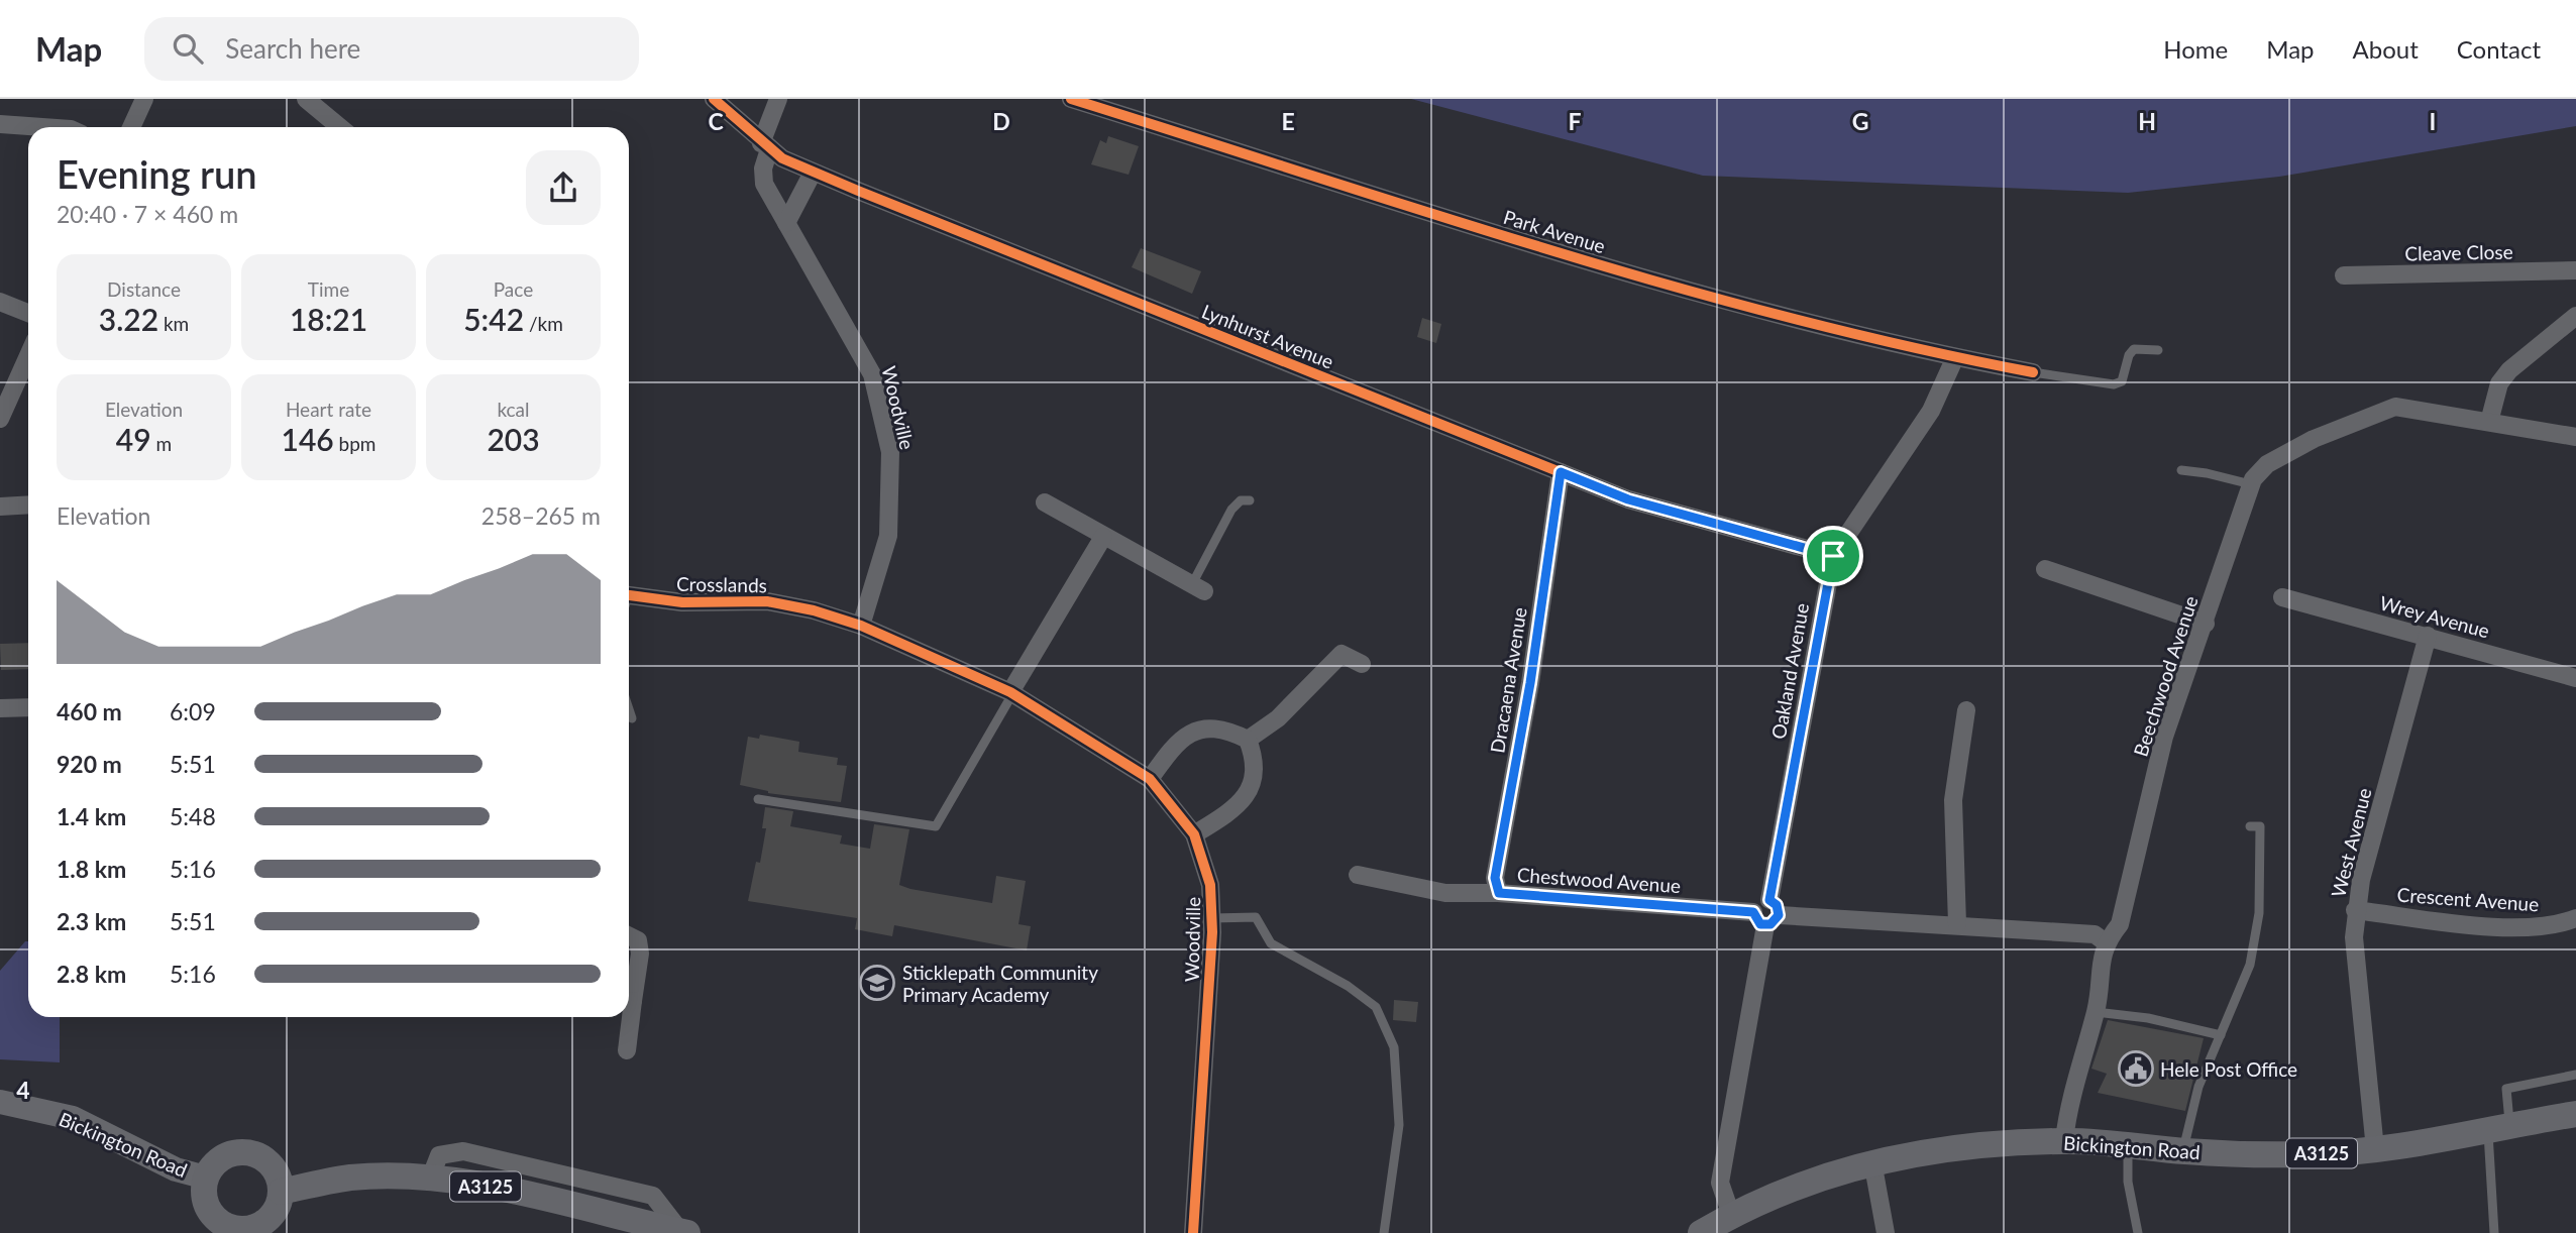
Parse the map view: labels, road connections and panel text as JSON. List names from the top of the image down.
{
  "streets": {
    "main road": ["Bickington Road", "A3125"],
    "street": [
      "Park Avenue",
      "Cleave Close",
      "Lynhurst Avenue",
      "Woodville",
      "Crosslands",
      "Wrey Avenue",
      "Oakland Avenue",
      "Beechwood Avenue",
      "Dracaena Avenue",
      "West Avenue",
      "Chestwood Avenue",
      "Crescent Avenue"
    ]
  },
  "crossings": [
    ["Park Avenue", "Oakland Avenue"],
    ["Lynhurst Avenue", "Woodville"],
    ["Lynhurst Avenue", "Oakland Avenue"],
    ["Lynhurst Avenue", "Dracaena Avenue"],
    ["Woodville", "Crosslands"],
    ["Wrey Avenue", "West Avenue"],
    ["Oakland Avenue", "Chestwood Avenue"],
    ["Beechwood Avenue", "Chestwood Avenue"],
    ["Beechwood Avenue", "Bickington Road"],
    ["Dracaena Avenue", "Chestwood Avenue"],
    ["West Avenue", "Crescent Avenue"],
    ["West Avenue", "Bickington Road"],
    ["Bickington Road", "A3125"]
  ],
  "places": {
    "school or university": ["Sticklepath Community Primary Academy"],
    "public building": ["Hele Post Office"]
  },
  "page": {
    "header": "Map",
    "search": "Search here",
    "nav": [
      "Home",
      "Map",
      "About",
      "Contact"
    ],
    "heading": ["Evening run", "20:40 · 7 × 460 m"],
    "stats": [
      ["Distance", "3.22 km"],
      ["Time", "18:21"],
      ["Pace", "5:42 /km"],
      ["Elevation", "49 m"],
      ["Heart rate", "146 bpm"],
      ["kcal", "203"]
    ],
    "chart": ["Elevation", "258–265 m"],
    "list": [
      {
        "name": "460 m",
        "note": "6:09"
      },
      {
        "name": "920 m",
        "note": "5:51"
      },
      {
        "name": "1.4 km",
        "note": "5:48"
      },
      {
        "name": "1.8 km",
        "note": "5:16"
      },
      {
        "name": "2.3 km",
        "note": "5:51"
      },
      {
        "name": "2.8 km",
        "note": "5:16"
      }
    ]
  },
  "grid": {
    "columns": [
      "C",
      "D",
      "E",
      "F",
      "G",
      "H",
      "I"
    ],
    "rows": ["4"]
  }
}
